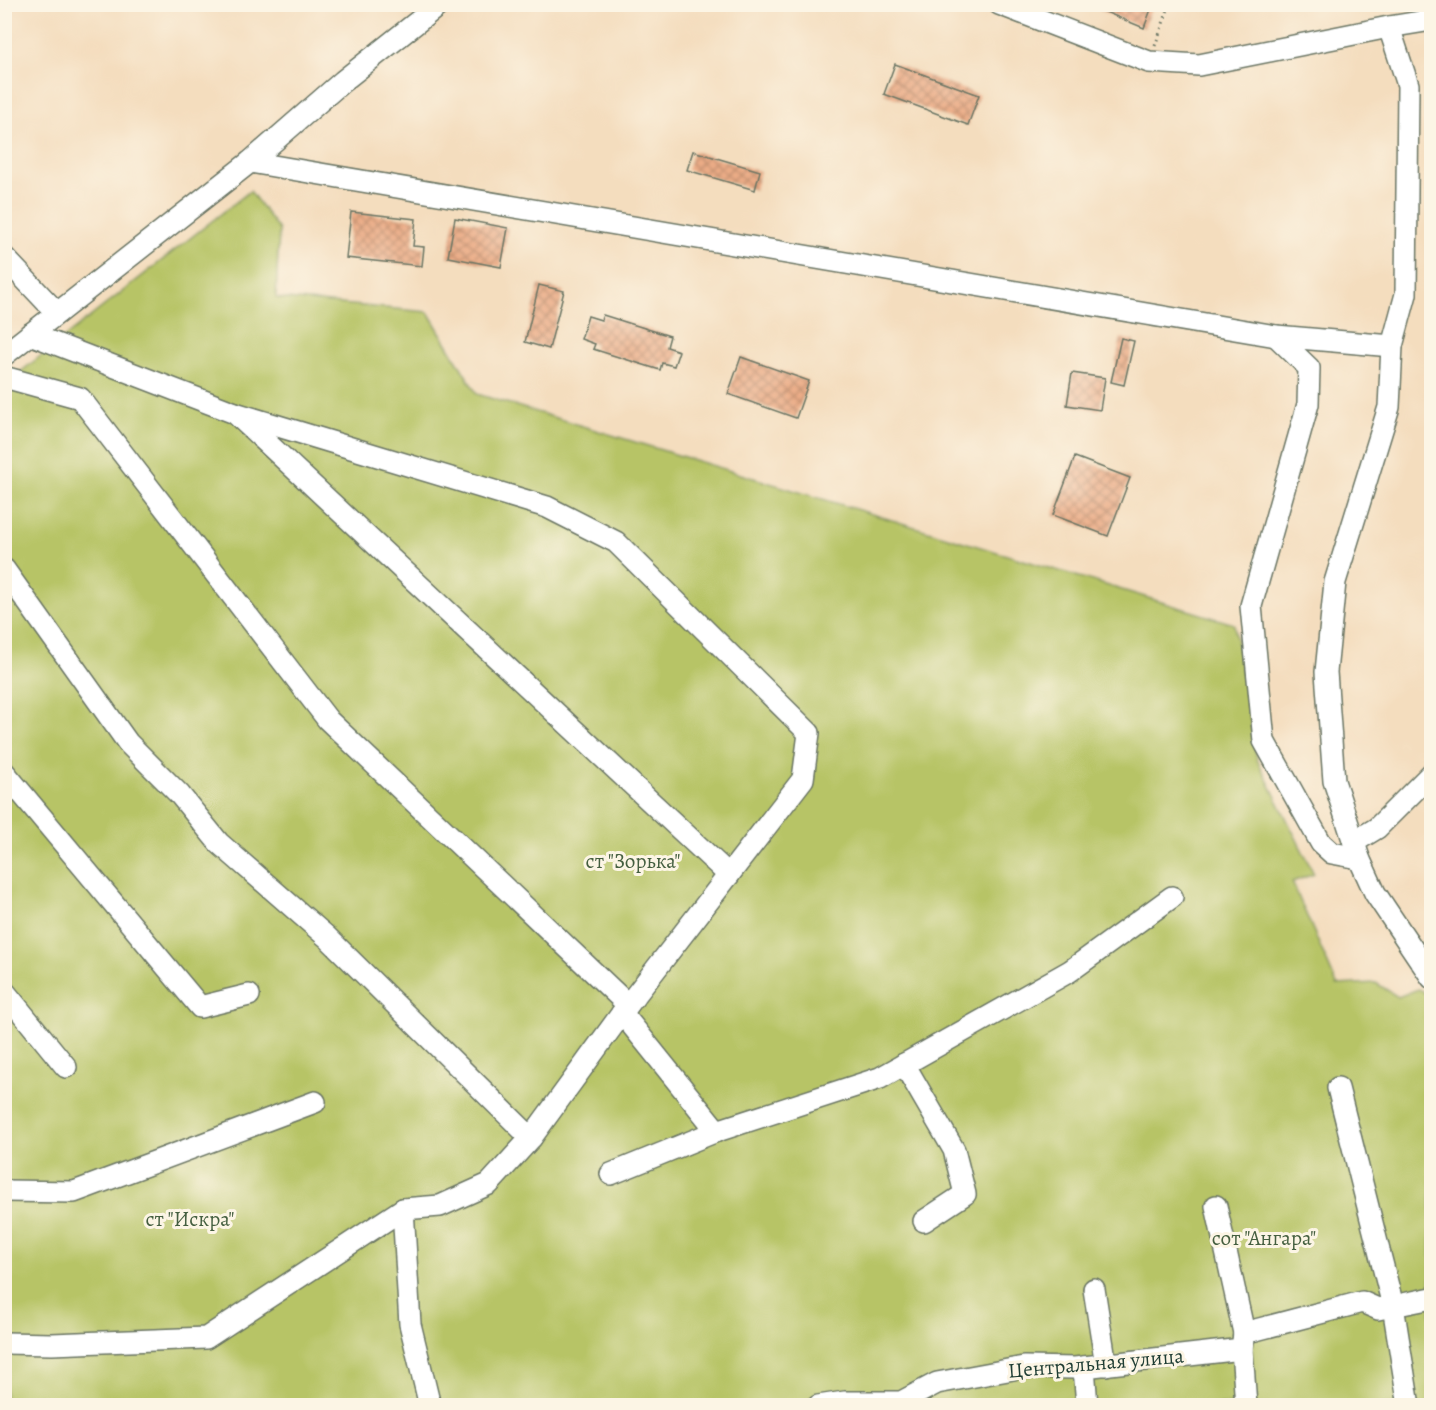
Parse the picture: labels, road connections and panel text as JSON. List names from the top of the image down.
{
  "streets": {
    "street": ["Центральная улица"]
  },
  "parks": ["ст \"Зорька\"", "ст \"Искра\"", "сот \"Ангара\""]
}
